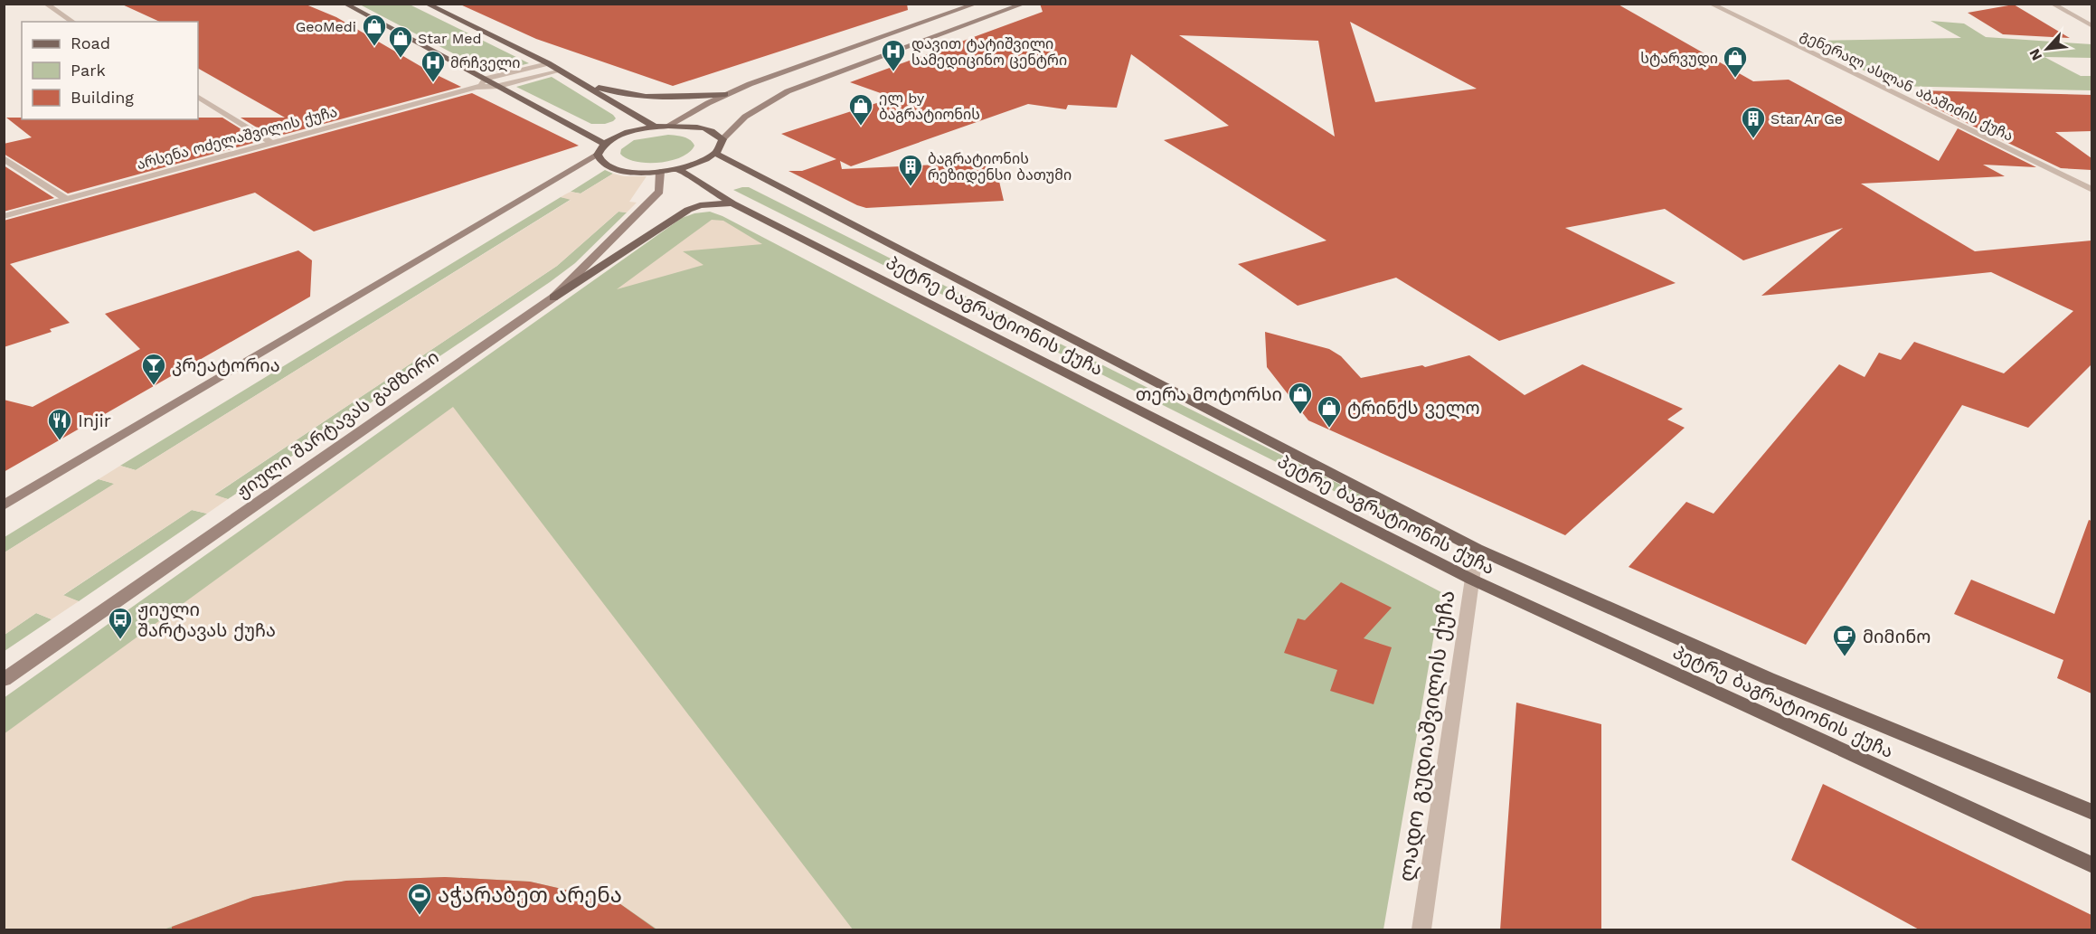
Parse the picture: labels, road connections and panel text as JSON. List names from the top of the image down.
{
  "streets": {
    "main road": ["პეტრე ბაგრატიონის ქუჩა", "ჟიული შარტავას გამზირი"],
    "street": ["გენერალ ასლან აბაშიძის ქუჩა", "არსენა ოძელაშვილის ქუჩა", "ლადო გუდიაშვილის ქუჩა"]
  },
  "crossings": [
    ["პეტრე ბაგრატიონის ქუჩა", "ლადო გუდიაშვილის ქუჩა"]
  ],
  "places": {
    "shop": [
      "GeoMedi",
      "Star Med",
      "სტარვუდი",
      "ელ by ბაგრატიონის",
      "თერა მოტორსი",
      "ტრინქს ველო"
    ],
    "hospital": ["დავით ტატიშვილი სამედიცინო ცენტრი", "მრჩველი"],
    "building": ["Star Ar Ge", "ბაგრატიონის რეზიდენსი ბათუმი"],
    "bar": ["კრეატორია"],
    "restaurant": ["Injir"],
    "bus stop": ["ჟიული შარტავას ქუჩა"],
    "cafe": ["მიმინო"],
    "sports": ["აჭარაბეთ არენა"]
  },
  "legend": ["Road", "Park", "Building"],
  "north": "bottom left"
}
